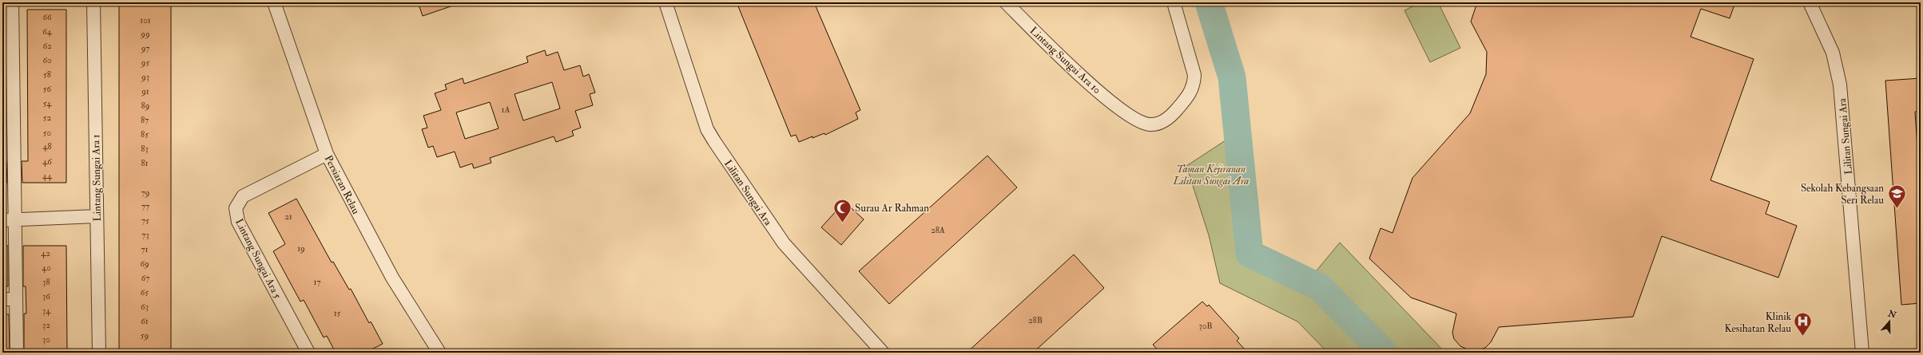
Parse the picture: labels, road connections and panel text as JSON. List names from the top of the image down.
{
  "streets": {
    "street": [
      "Lintang Sungai Ara 10",
      "Lilitan Sungai Ara",
      "Lintang Sungai Ara 1",
      "Persiaran Relau",
      "Lintang Sungai Ara 5"
    ]
  },
  "crossings": [
    ["Persiaran Relau", "Lintang Sungai Ara 5"]
  ],
  "parks": ["Taman Kejiranan Lilitan Sungai Ara"],
  "places": {
    "school or university": ["Sekolah Kebangsaan Seri Relau"],
    "mosque": ["Surau Ar Rahman"],
    "hospital": ["Klinik Kesihatan Relau"]
  },
  "house_numbers": [
    "66",
    "101",
    "64",
    "99",
    "62",
    "97",
    "60",
    "95",
    "58",
    "93",
    "56",
    "91",
    "54",
    "89",
    "1A",
    "52",
    "87",
    "50",
    "85",
    "48",
    "83",
    "46",
    "81",
    "44",
    "79",
    "77",
    "21",
    "75",
    "28A",
    "73",
    "19",
    "71",
    "42",
    "69",
    "40",
    "67",
    "38",
    "17",
    "65",
    "36",
    "63",
    "34",
    "15",
    "28B",
    "61",
    "32",
    "30B",
    "59",
    "30"
  ],
  "north": "top"
}
